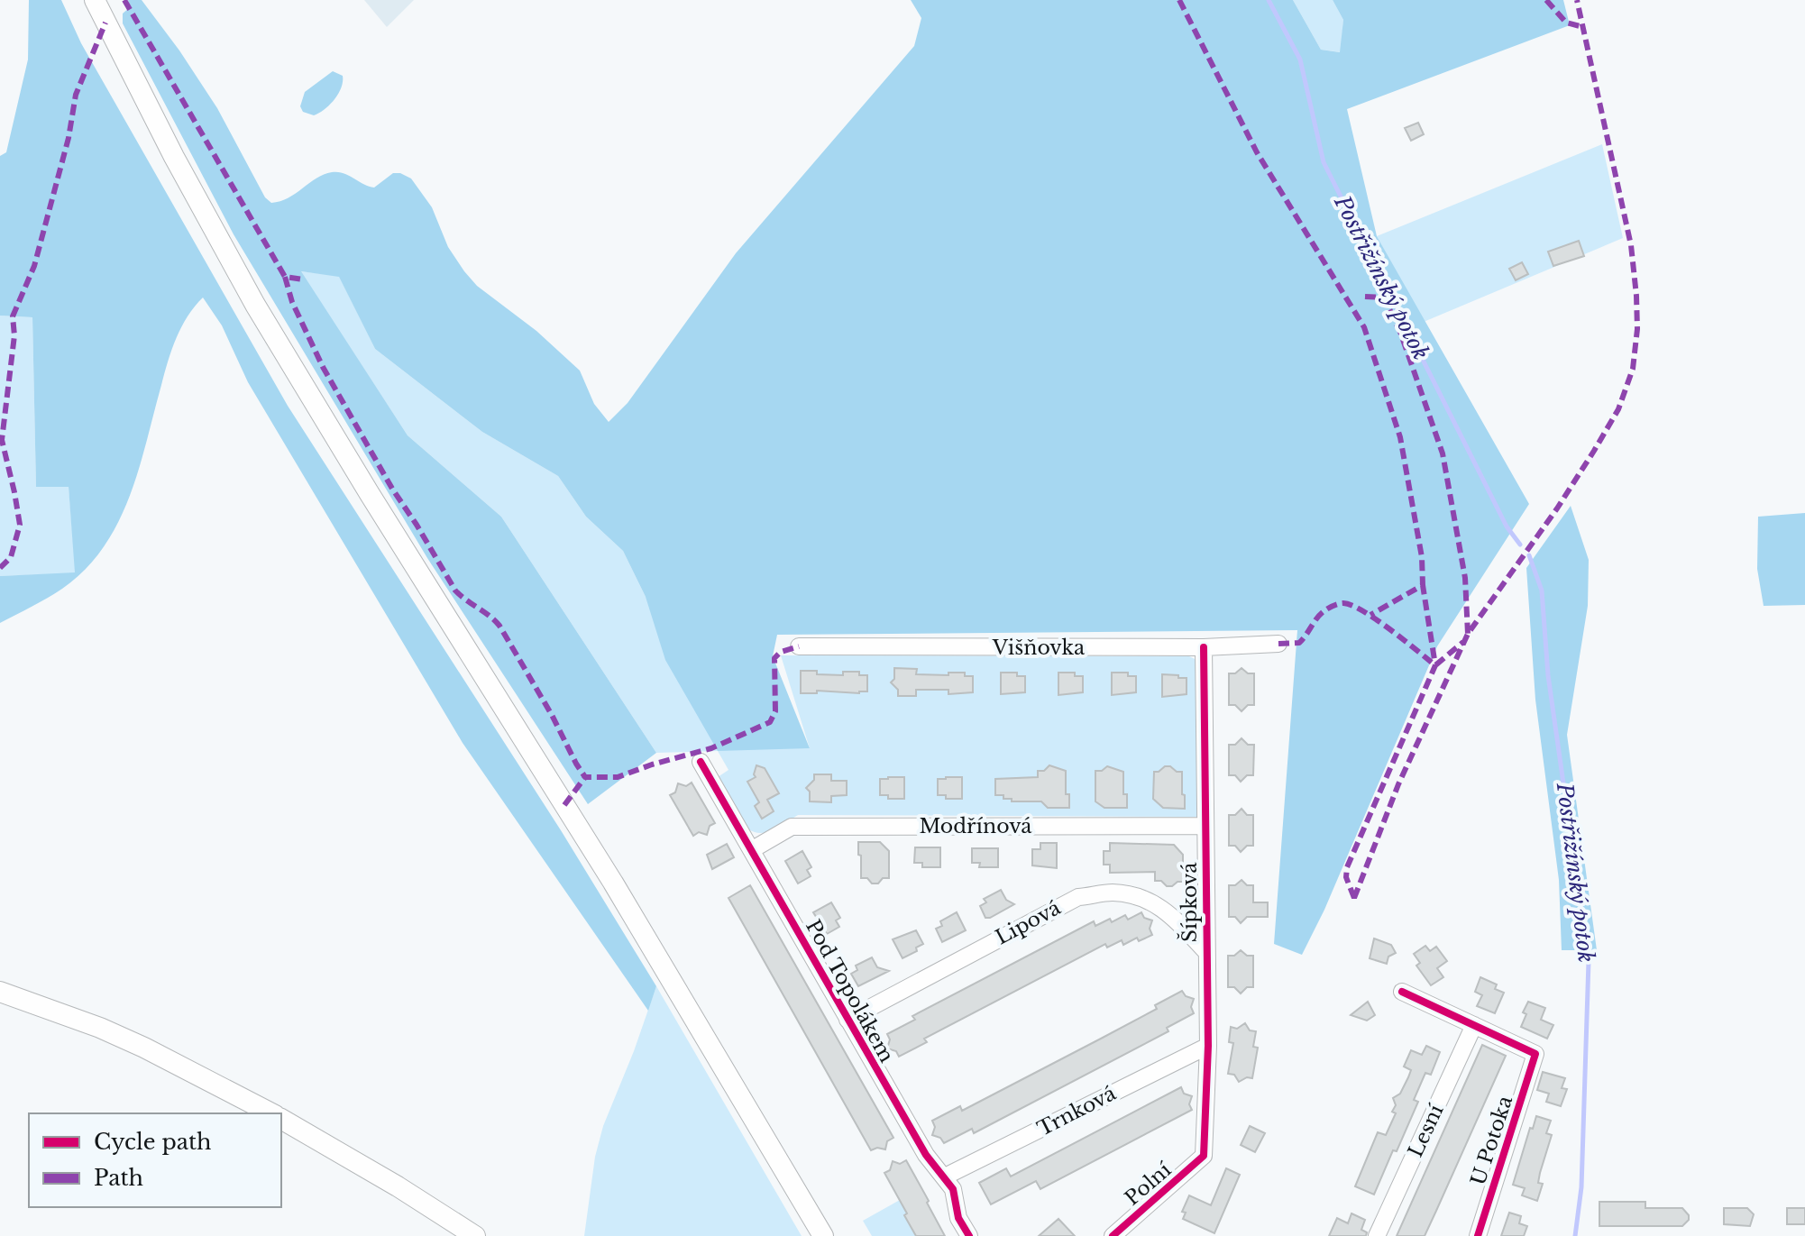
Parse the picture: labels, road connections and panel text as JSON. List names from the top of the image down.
{
  "streets": {
    "street": [
      "Višňovka",
      "Modřínová",
      "Šípková",
      "Lipová",
      "Pod Topolákem",
      "Trnková",
      "Lesní",
      "U Potoka",
      "Polní"
    ]
  },
  "crossings": [
    ["Višňovka", "Šípková"],
    ["Modřínová", "Šípková"],
    ["Modřínová", "Pod Topolákem"],
    ["Šípková", "Lipová"],
    ["Šípková", "Trnková"],
    ["Šípková", "Polní"],
    ["Lipová", "Pod Topolákem"],
    ["Pod Topolákem", "Trnková"],
    ["Lesní", "U Potoka"]
  ],
  "water": ["Postřižínský potok"],
  "legend": ["Cycle path", "Path"]
}
